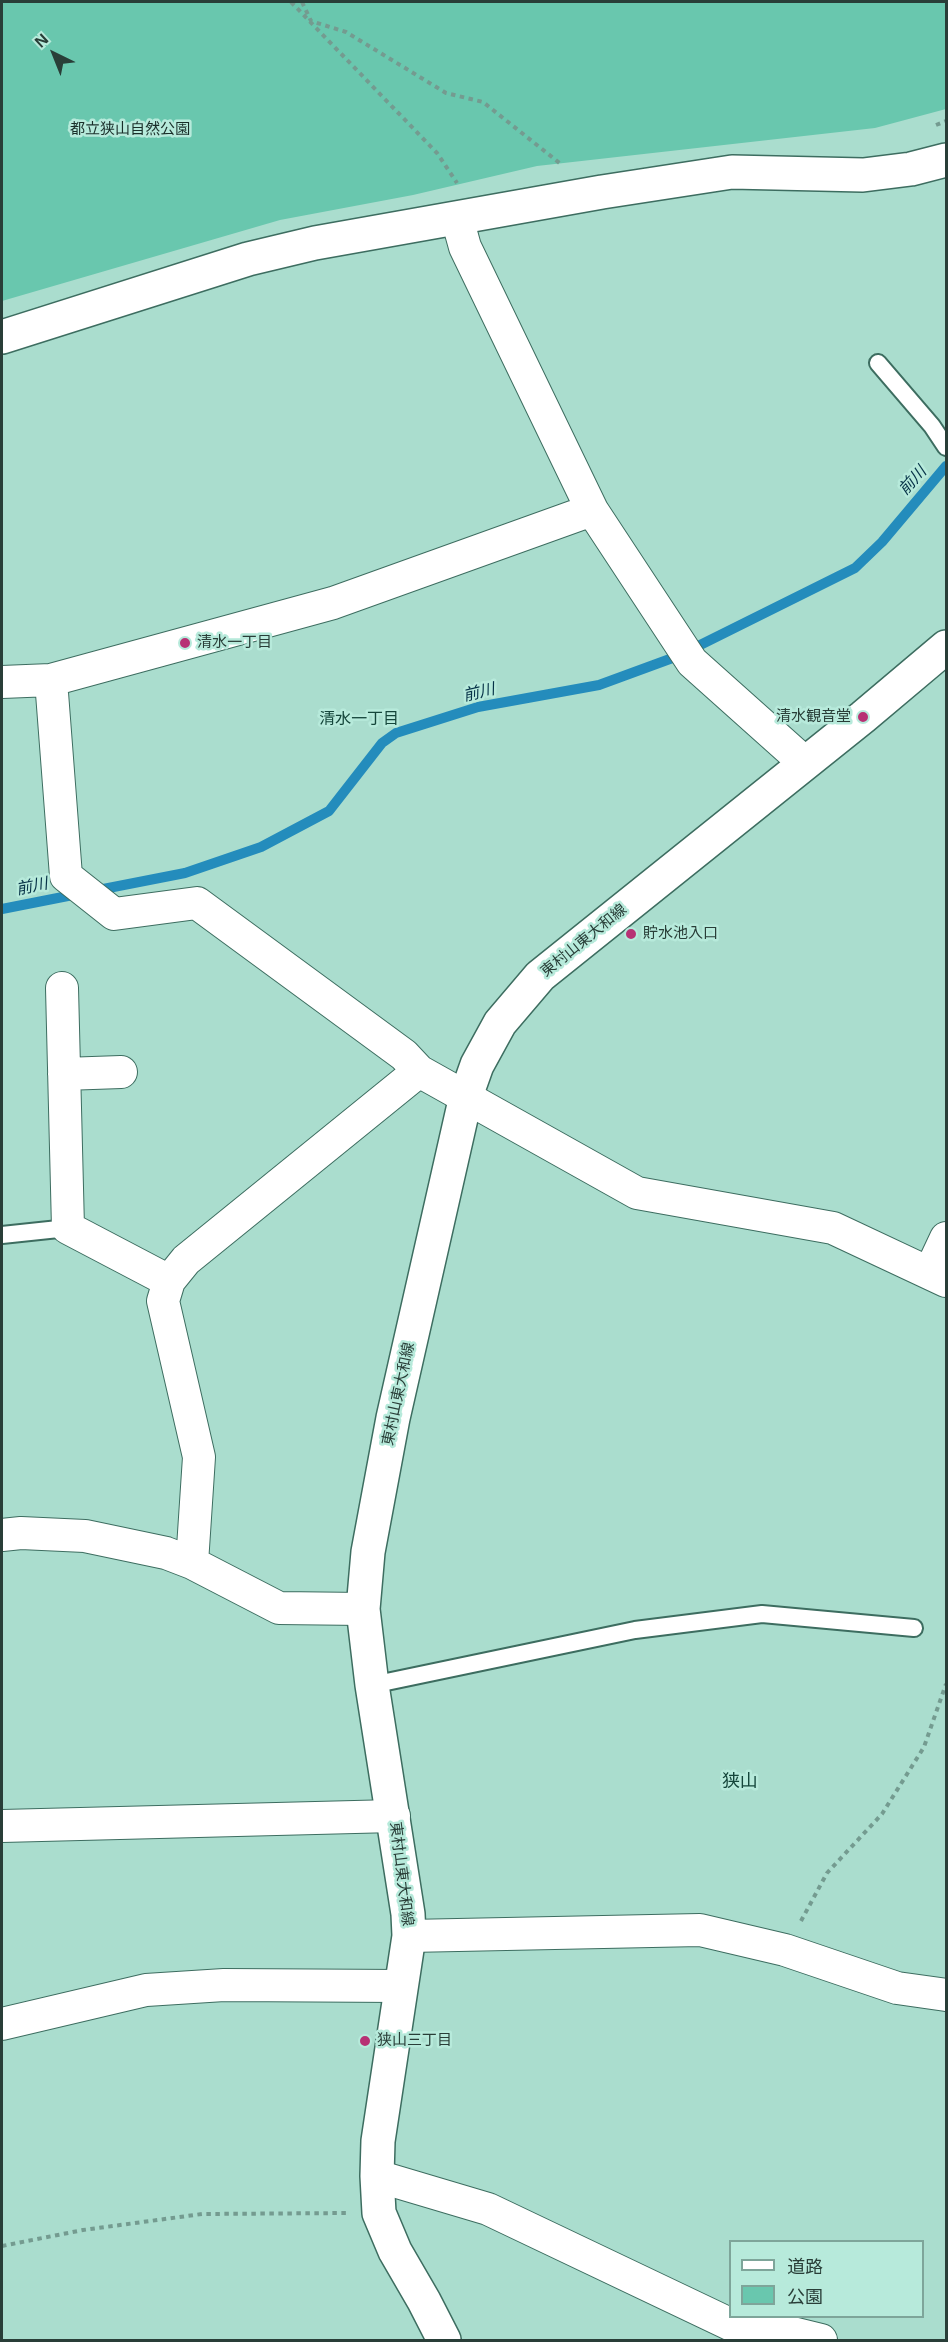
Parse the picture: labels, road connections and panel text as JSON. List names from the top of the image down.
{
  "streets": {
    "main road": ["東村山東大和線"]
  },
  "districts": ["清水一丁目", "狭山"],
  "water": ["前川"],
  "parks": ["都立狭山自然公園"],
  "places": [
    "清水一丁目",
    "清水観音堂",
    "貯水池入口",
    "狭山三丁目"
  ],
  "legend": ["道路", "公園"],
  "north": "top left"
}
